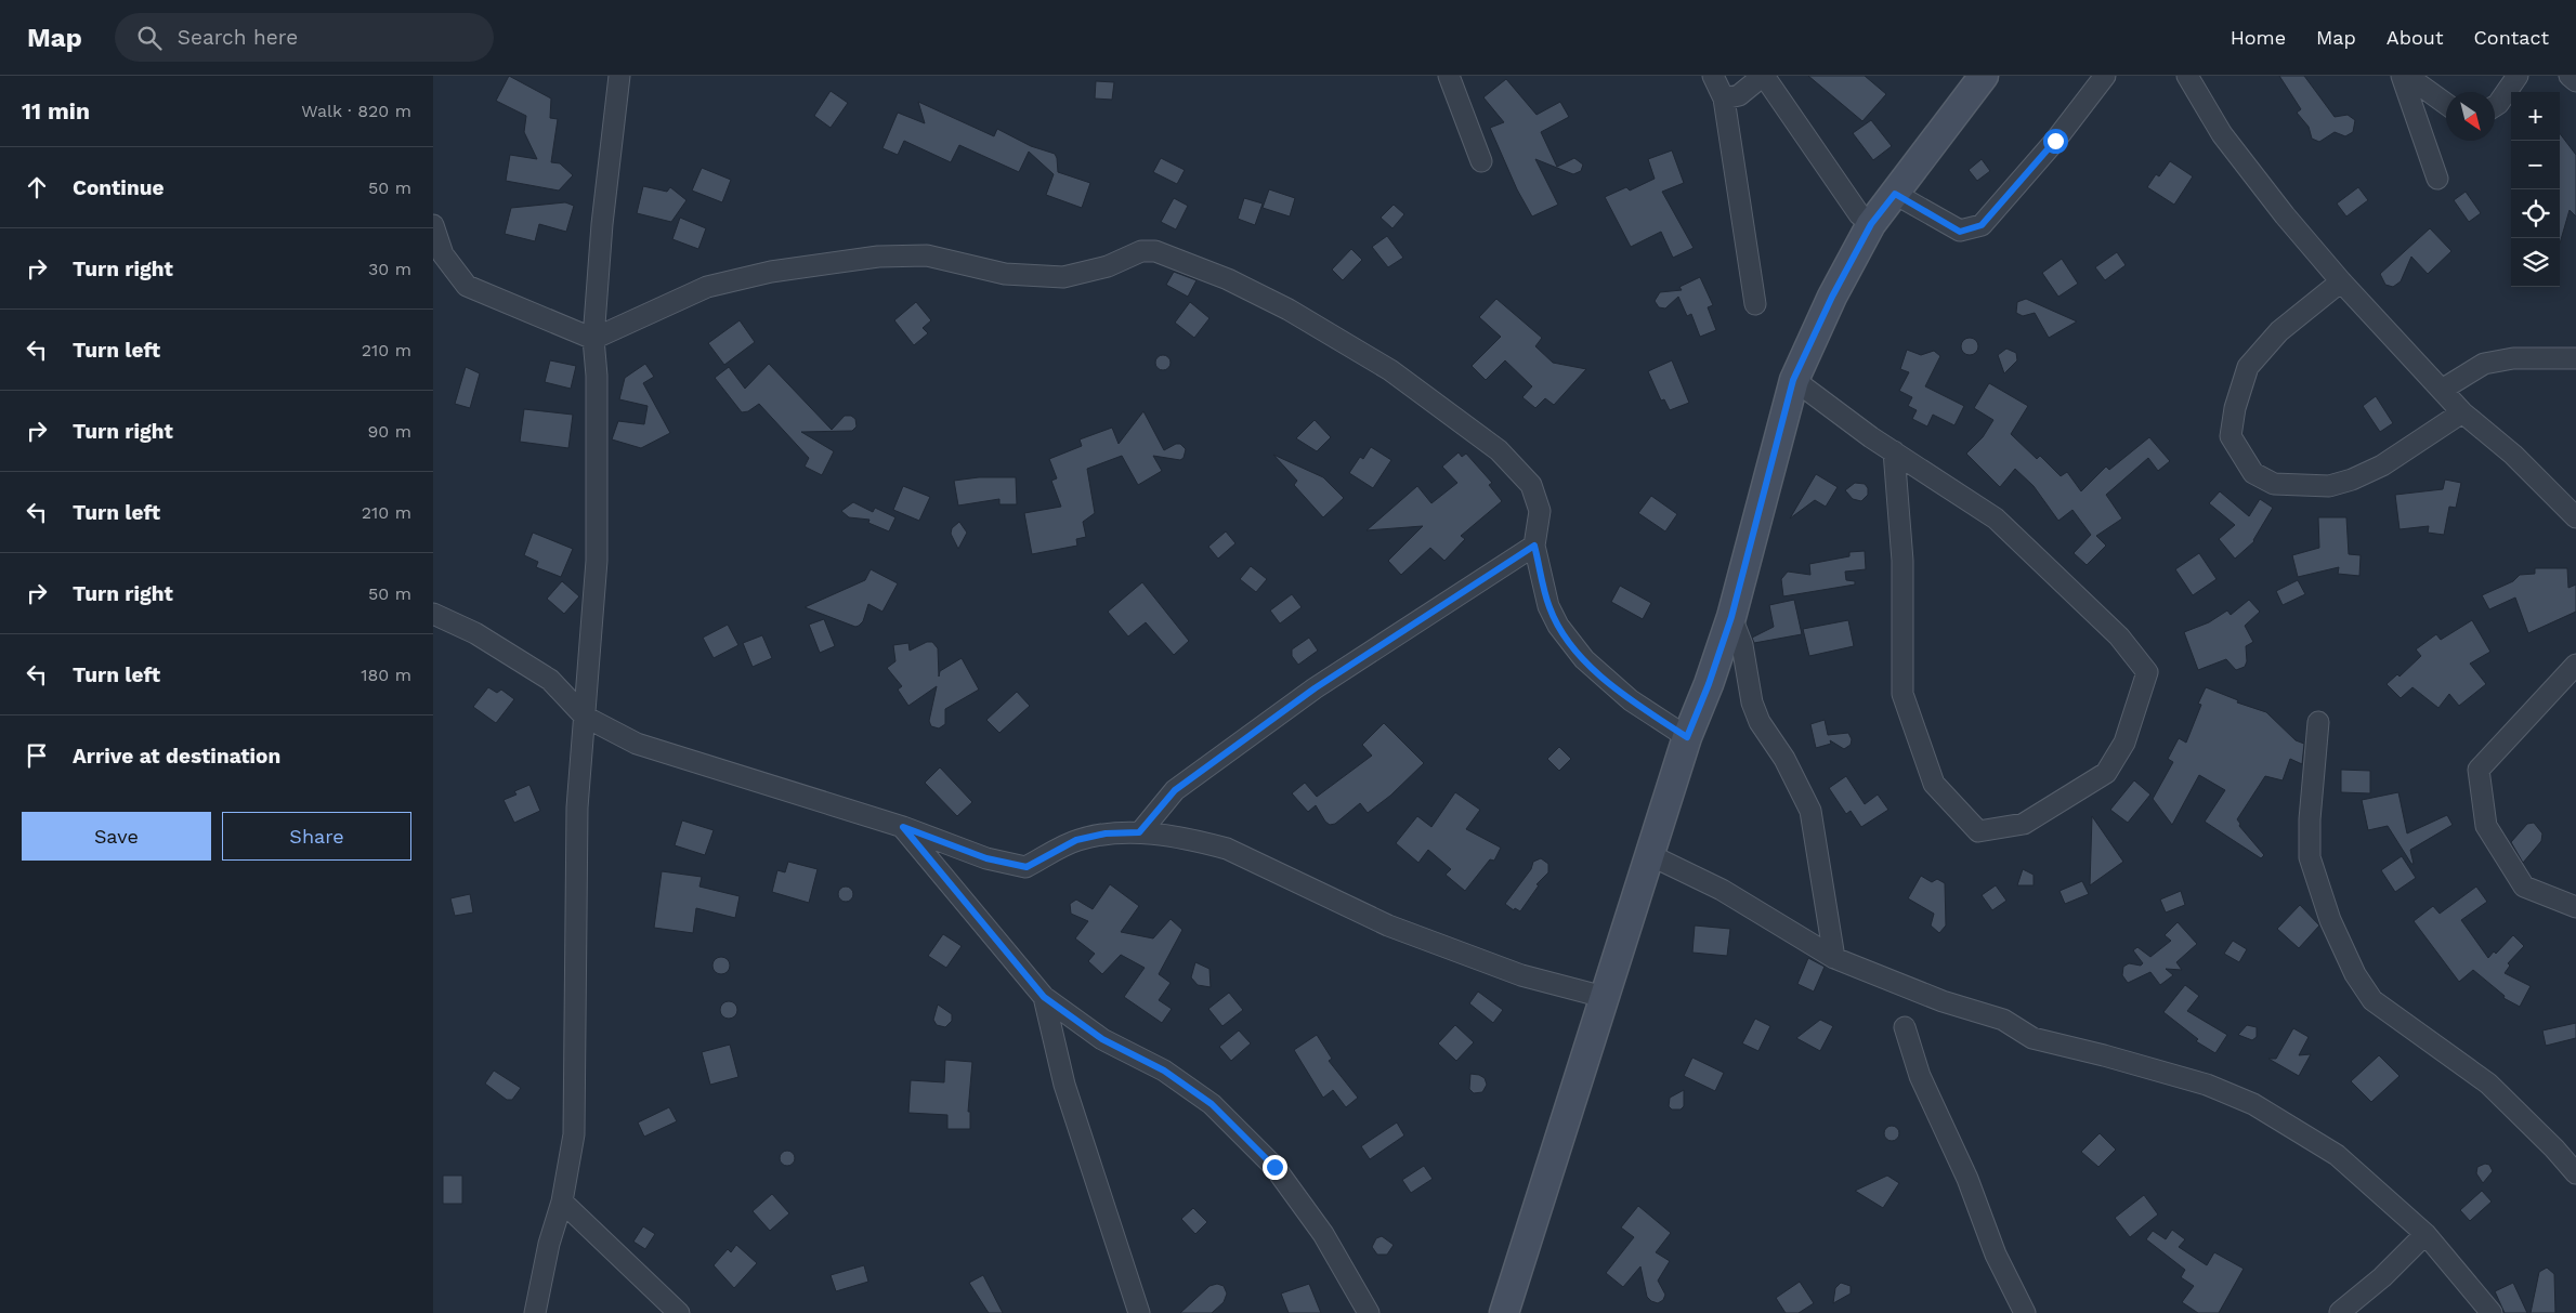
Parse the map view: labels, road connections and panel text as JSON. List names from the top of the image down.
{
  "north": "bottom right",
  "page": {
    "header": "Map",
    "search": "Search here",
    "nav": [
      "Home",
      "Map",
      "About",
      "Contact"
    ],
    "heading": ["11 min", "Walk · 820 m"],
    "map_buttons": ["+", "−"],
    "list": [
      ["Continue", "50 m"],
      ["Turn right", "30 m"],
      ["Turn left", "210 m"],
      ["Turn right", "90 m"],
      ["Turn left", "210 m"],
      ["Turn right", "50 m"],
      ["Turn left", "180 m"],
      "Arrive at destination"
    ],
    "buttons": ["Save", "Share"]
  }
}
